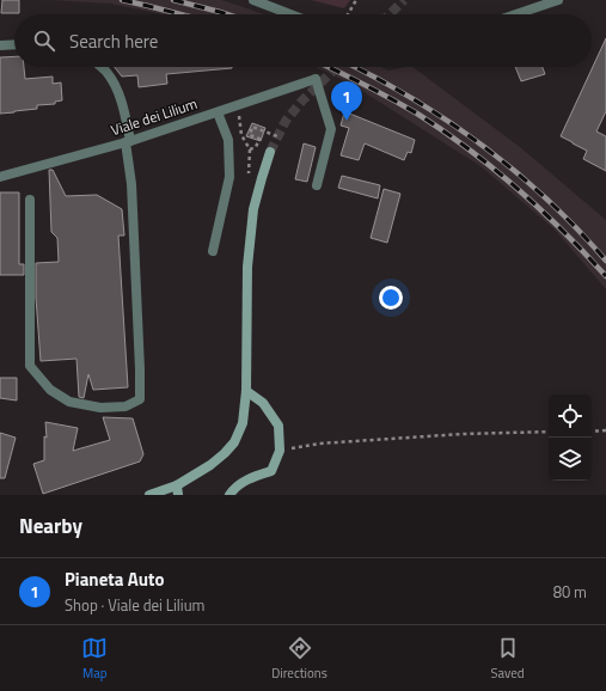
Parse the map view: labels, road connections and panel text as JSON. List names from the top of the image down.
{
  "streets": {
    "street": ["Viale dei Lilium"]
  },
  "page": {
    "search": "Search here",
    "pins": "1",
    "heading": "Nearby",
    "list": [
      {
        "mark": "1",
        "name": "Pianeta Auto",
        "note": "Shop · Viale dei Lilium",
        "value": "80 m"
      }
    ],
    "nav": ["Map", "Directions", "Saved"]
  }
}
